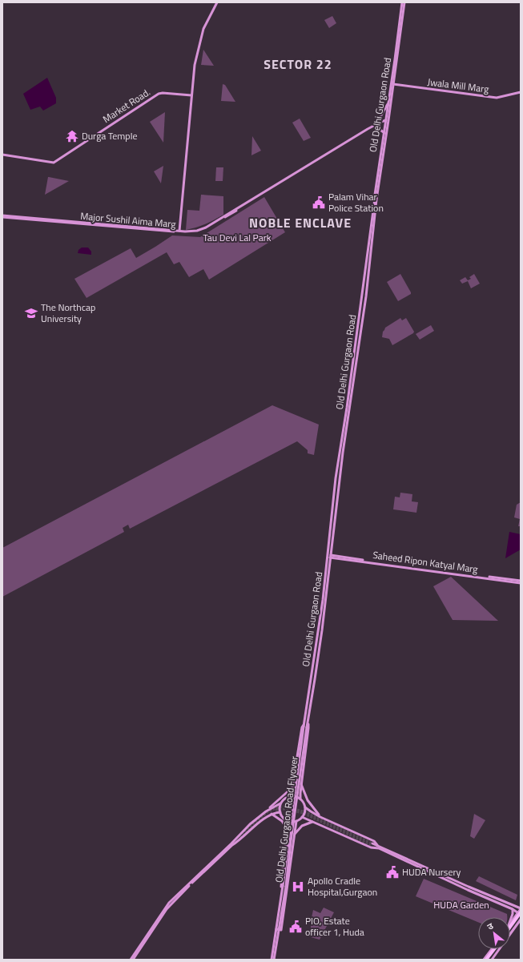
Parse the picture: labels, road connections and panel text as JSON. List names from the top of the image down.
{
  "streets": {
    "main road": [
      "Jwala Mill Marg",
      "Old Delhi Gurgaon Road",
      "Market Road.",
      "Major Sushil Aima Marg",
      "Saheed Ripon Katyal Marg",
      "Old Delhi Gurgaon Road Flyover"
    ]
  },
  "crossings": [
    ["Jwala Mill Marg", "Old Delhi Gurgaon Road"],
    ["Old Delhi Gurgaon Road", "Major Sushil Aima Marg"],
    ["Old Delhi Gurgaon Road", "Saheed Ripon Katyal Marg"],
    ["Old Delhi Gurgaon Road", "Old Delhi Gurgaon Road Flyover"]
  ],
  "districts": ["SECTOR 22", "NOBLE ENCLAVE"],
  "parks": ["Tau Devi Lal Park", "HUDA Garden"],
  "places": {
    "temple": ["Durga Temple"],
    "public building": ["Palam Vihar Police Station", "HUDA Nursery", "PIO, Estate officer 1, Huda"],
    "school or university": ["The Northcap University"],
    "hospital": ["Apollo Cradle Hospital,Gurgaon"]
  },
  "north": "top left"
}
